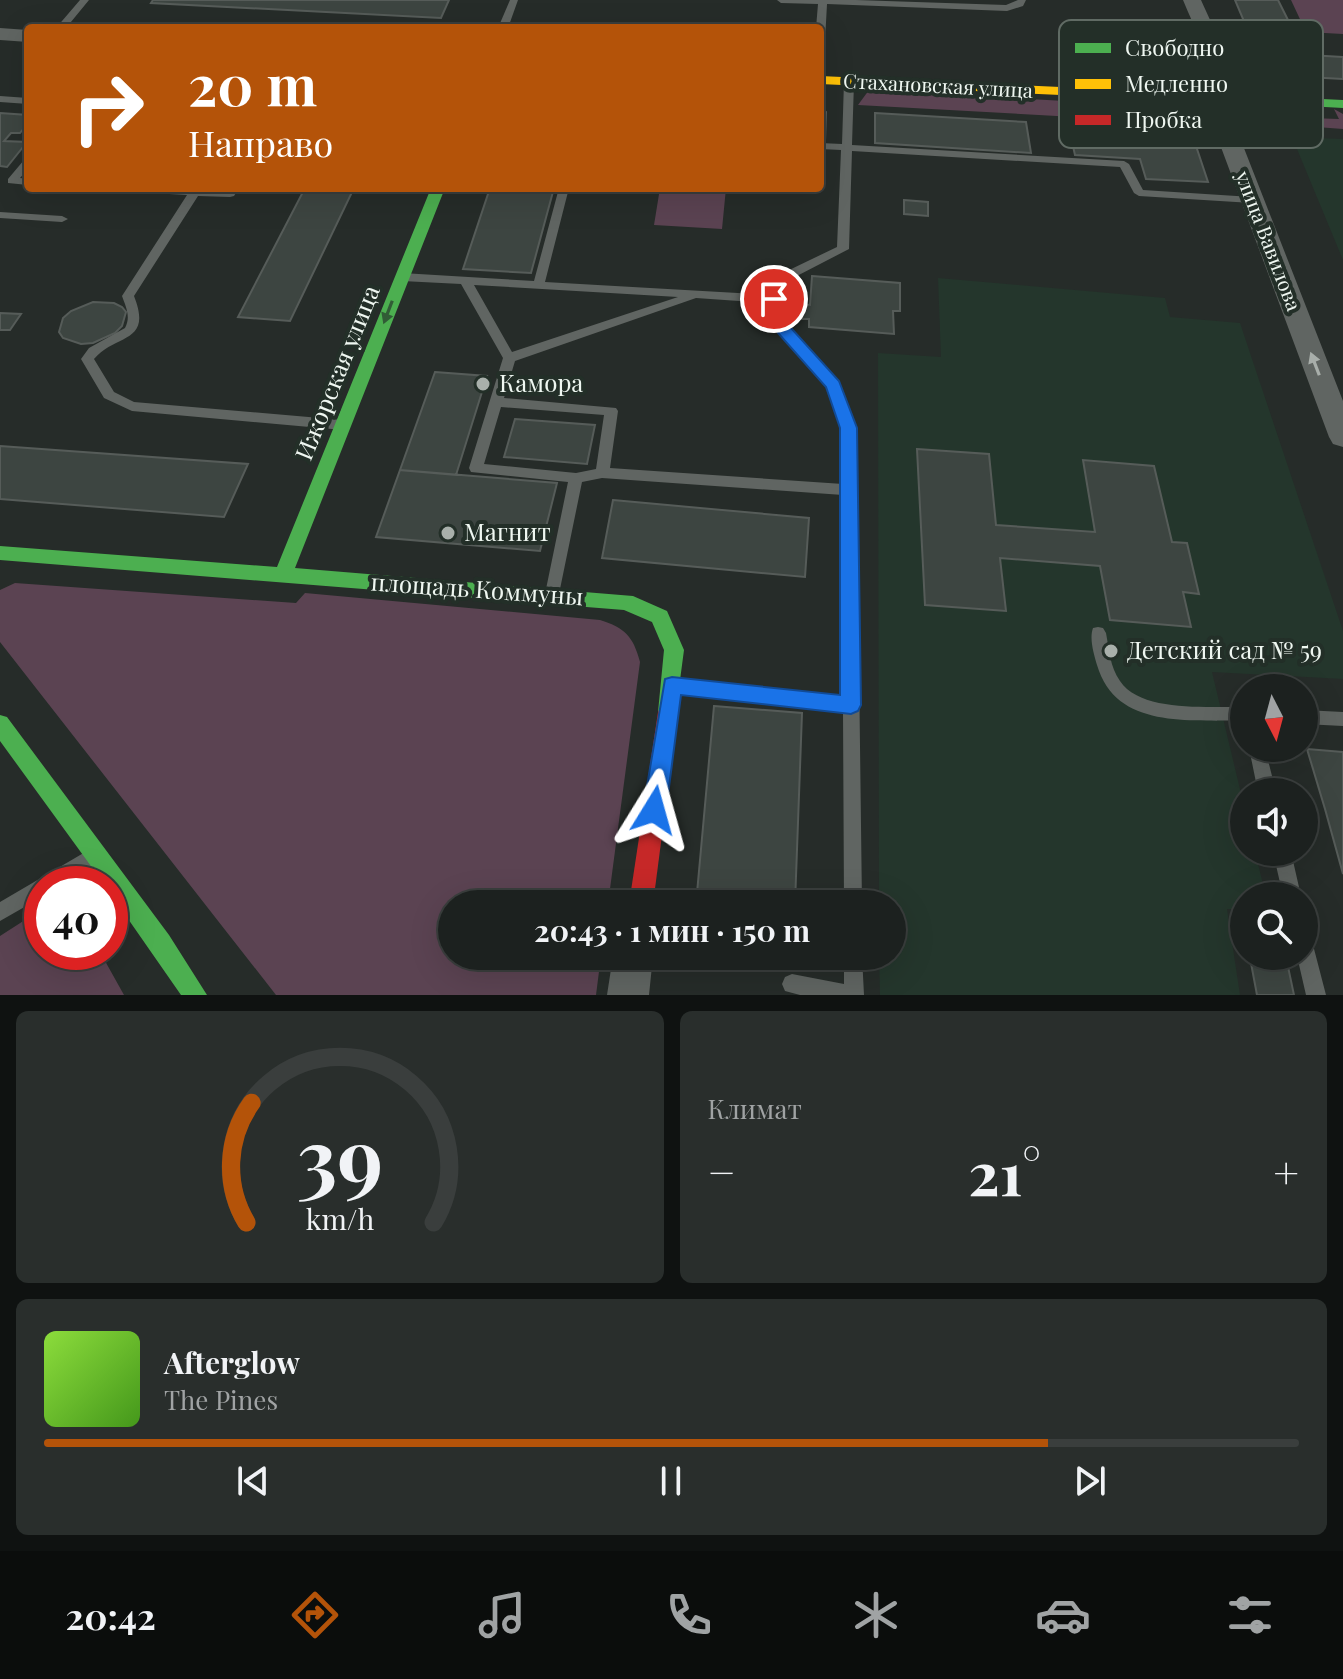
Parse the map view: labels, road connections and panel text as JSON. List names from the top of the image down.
{
  "streets": {
    "street": [
      "Стахановская улица",
      "улица Вавилова",
      "Ижорская улица",
      "площадь Коммуны"
    ]
  },
  "crossings": [
    ["Ижорская улица", "площадь Коммуны"]
  ],
  "one_way": ["улица Вавилова", "Ижорская улица"],
  "places": ["Камора", "Магнит", "Детский сад № 59"],
  "legend": ["Свободно", "Медленно", "Пробка"],
  "north": "bottom",
  "page": {
    "turn": ["20 m", "Направо"],
    "limit": "40",
    "trip": "20:43 · 1 мин · 150 m",
    "tile": "Климат",
    "heat": ["−", "21°", "+"],
    "song": ["Afterglow", "The Pines"],
    "tabs": "20:42",
    "gauge": ["39", "km/h"]
  }
}
